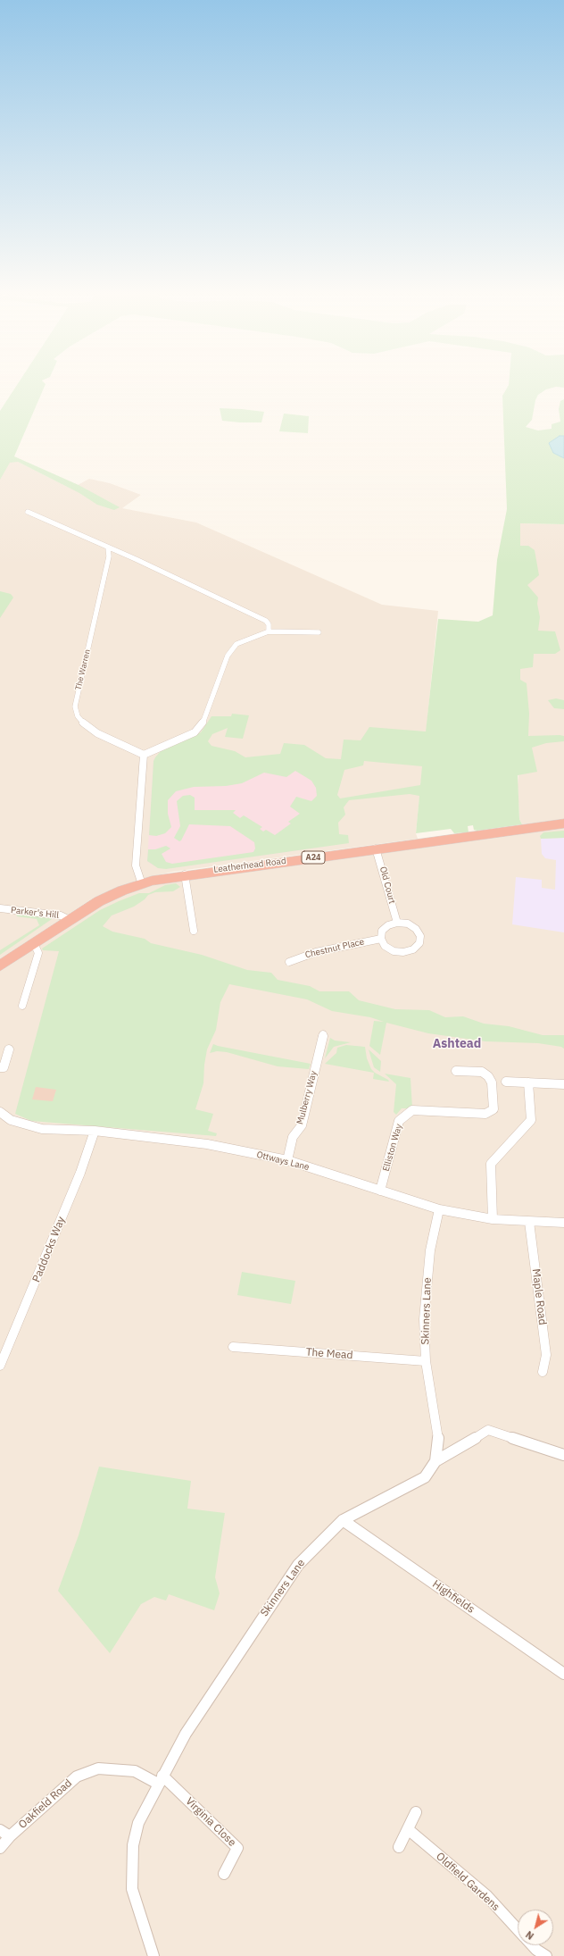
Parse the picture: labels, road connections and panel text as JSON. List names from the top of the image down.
{
  "streets": {
    "highway": ["A24", "Leatherhead Road"],
    "street": [
      "The Warren",
      "Old Court",
      "Parker's Hill",
      "Chestnut Place",
      "Mulberry Way",
      "Elliston Way",
      "Ottways Lane",
      "Paddocks Way",
      "Maple Road",
      "Skinners Lane",
      "The Mead",
      "Highfields",
      "Oakfield Road",
      "Virginia Close",
      "Oldfield Gardens"
    ]
  },
  "crossings": [
    ["Leatherhead Road", "Old Court"],
    ["Leatherhead Road", "Parker's Hill"],
    ["Old Court", "Chestnut Place"],
    ["Mulberry Way", "Ottways Lane"],
    ["Elliston Way", "Ottways Lane"],
    ["Ottways Lane", "Paddocks Way"],
    ["Ottways Lane", "Maple Road"],
    ["Ottways Lane", "Skinners Lane"],
    ["Skinners Lane", "The Mead"],
    ["Skinners Lane", "Highfields"],
    ["Skinners Lane", "Oakfield Road"],
    ["Skinners Lane", "Virginia Close"],
    ["Oakfield Road", "Virginia Close"]
  ],
  "districts": ["Ashtead"],
  "north": "bottom left"
}
